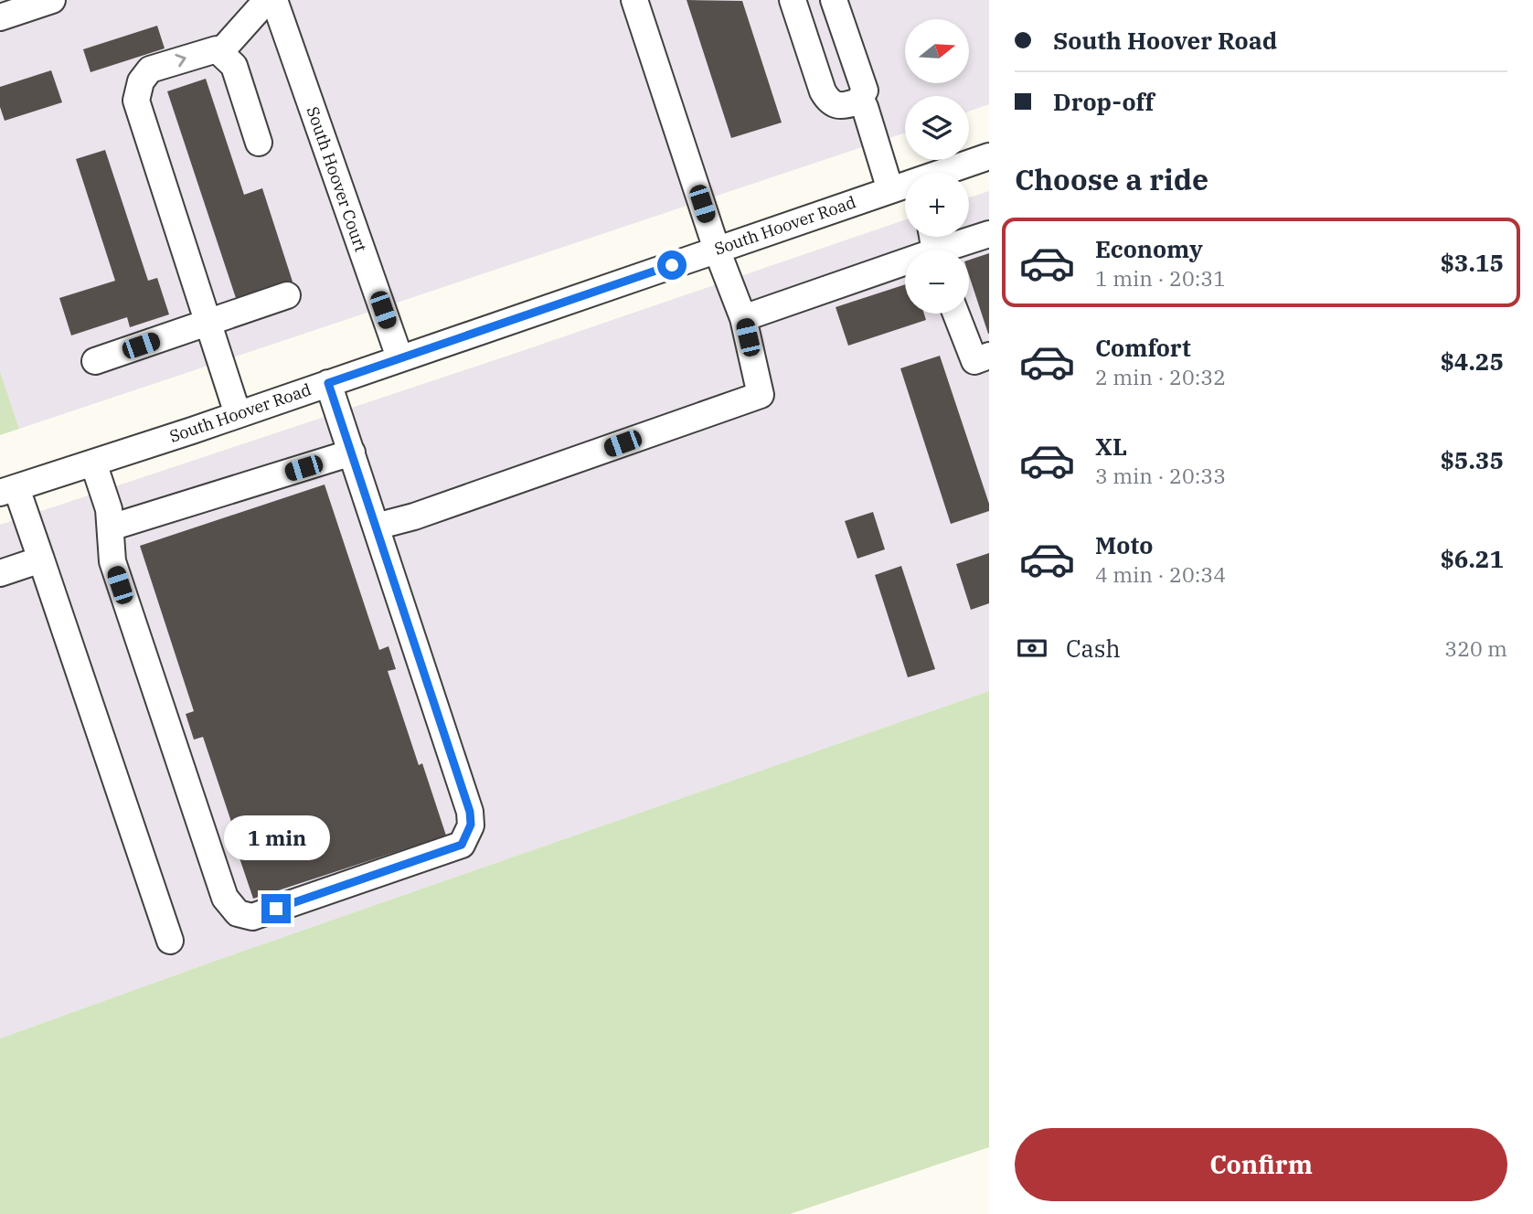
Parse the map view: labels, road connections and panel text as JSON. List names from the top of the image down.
{
  "streets": {
    "street": ["South Hoover Court", "South Hoover Road"]
  },
  "crossings": [
    ["South Hoover Court", "South Hoover Road"]
  ],
  "north": "right",
  "page": {
    "banner": ["South Hoover Road", "Drop-off"],
    "map_buttons": ["+", "−"],
    "heading": "Choose a ride",
    "list": [
      {
        "name": "Economy",
        "note": "1 min · 20:31",
        "value": "$3.15"
      },
      {
        "name": "Comfort",
        "note": "2 min · 20:32",
        "value": "$4.25"
      },
      {
        "name": "XL",
        "note": "3 min · 20:33",
        "value": "$5.35"
      },
      {
        "name": "Moto",
        "note": "4 min · 20:34",
        "value": "$6.21"
      }
    ],
    "pay": ["Cash", "320 m"],
    "bubble": "1 min",
    "buttons": "Confirm"
  }
}
